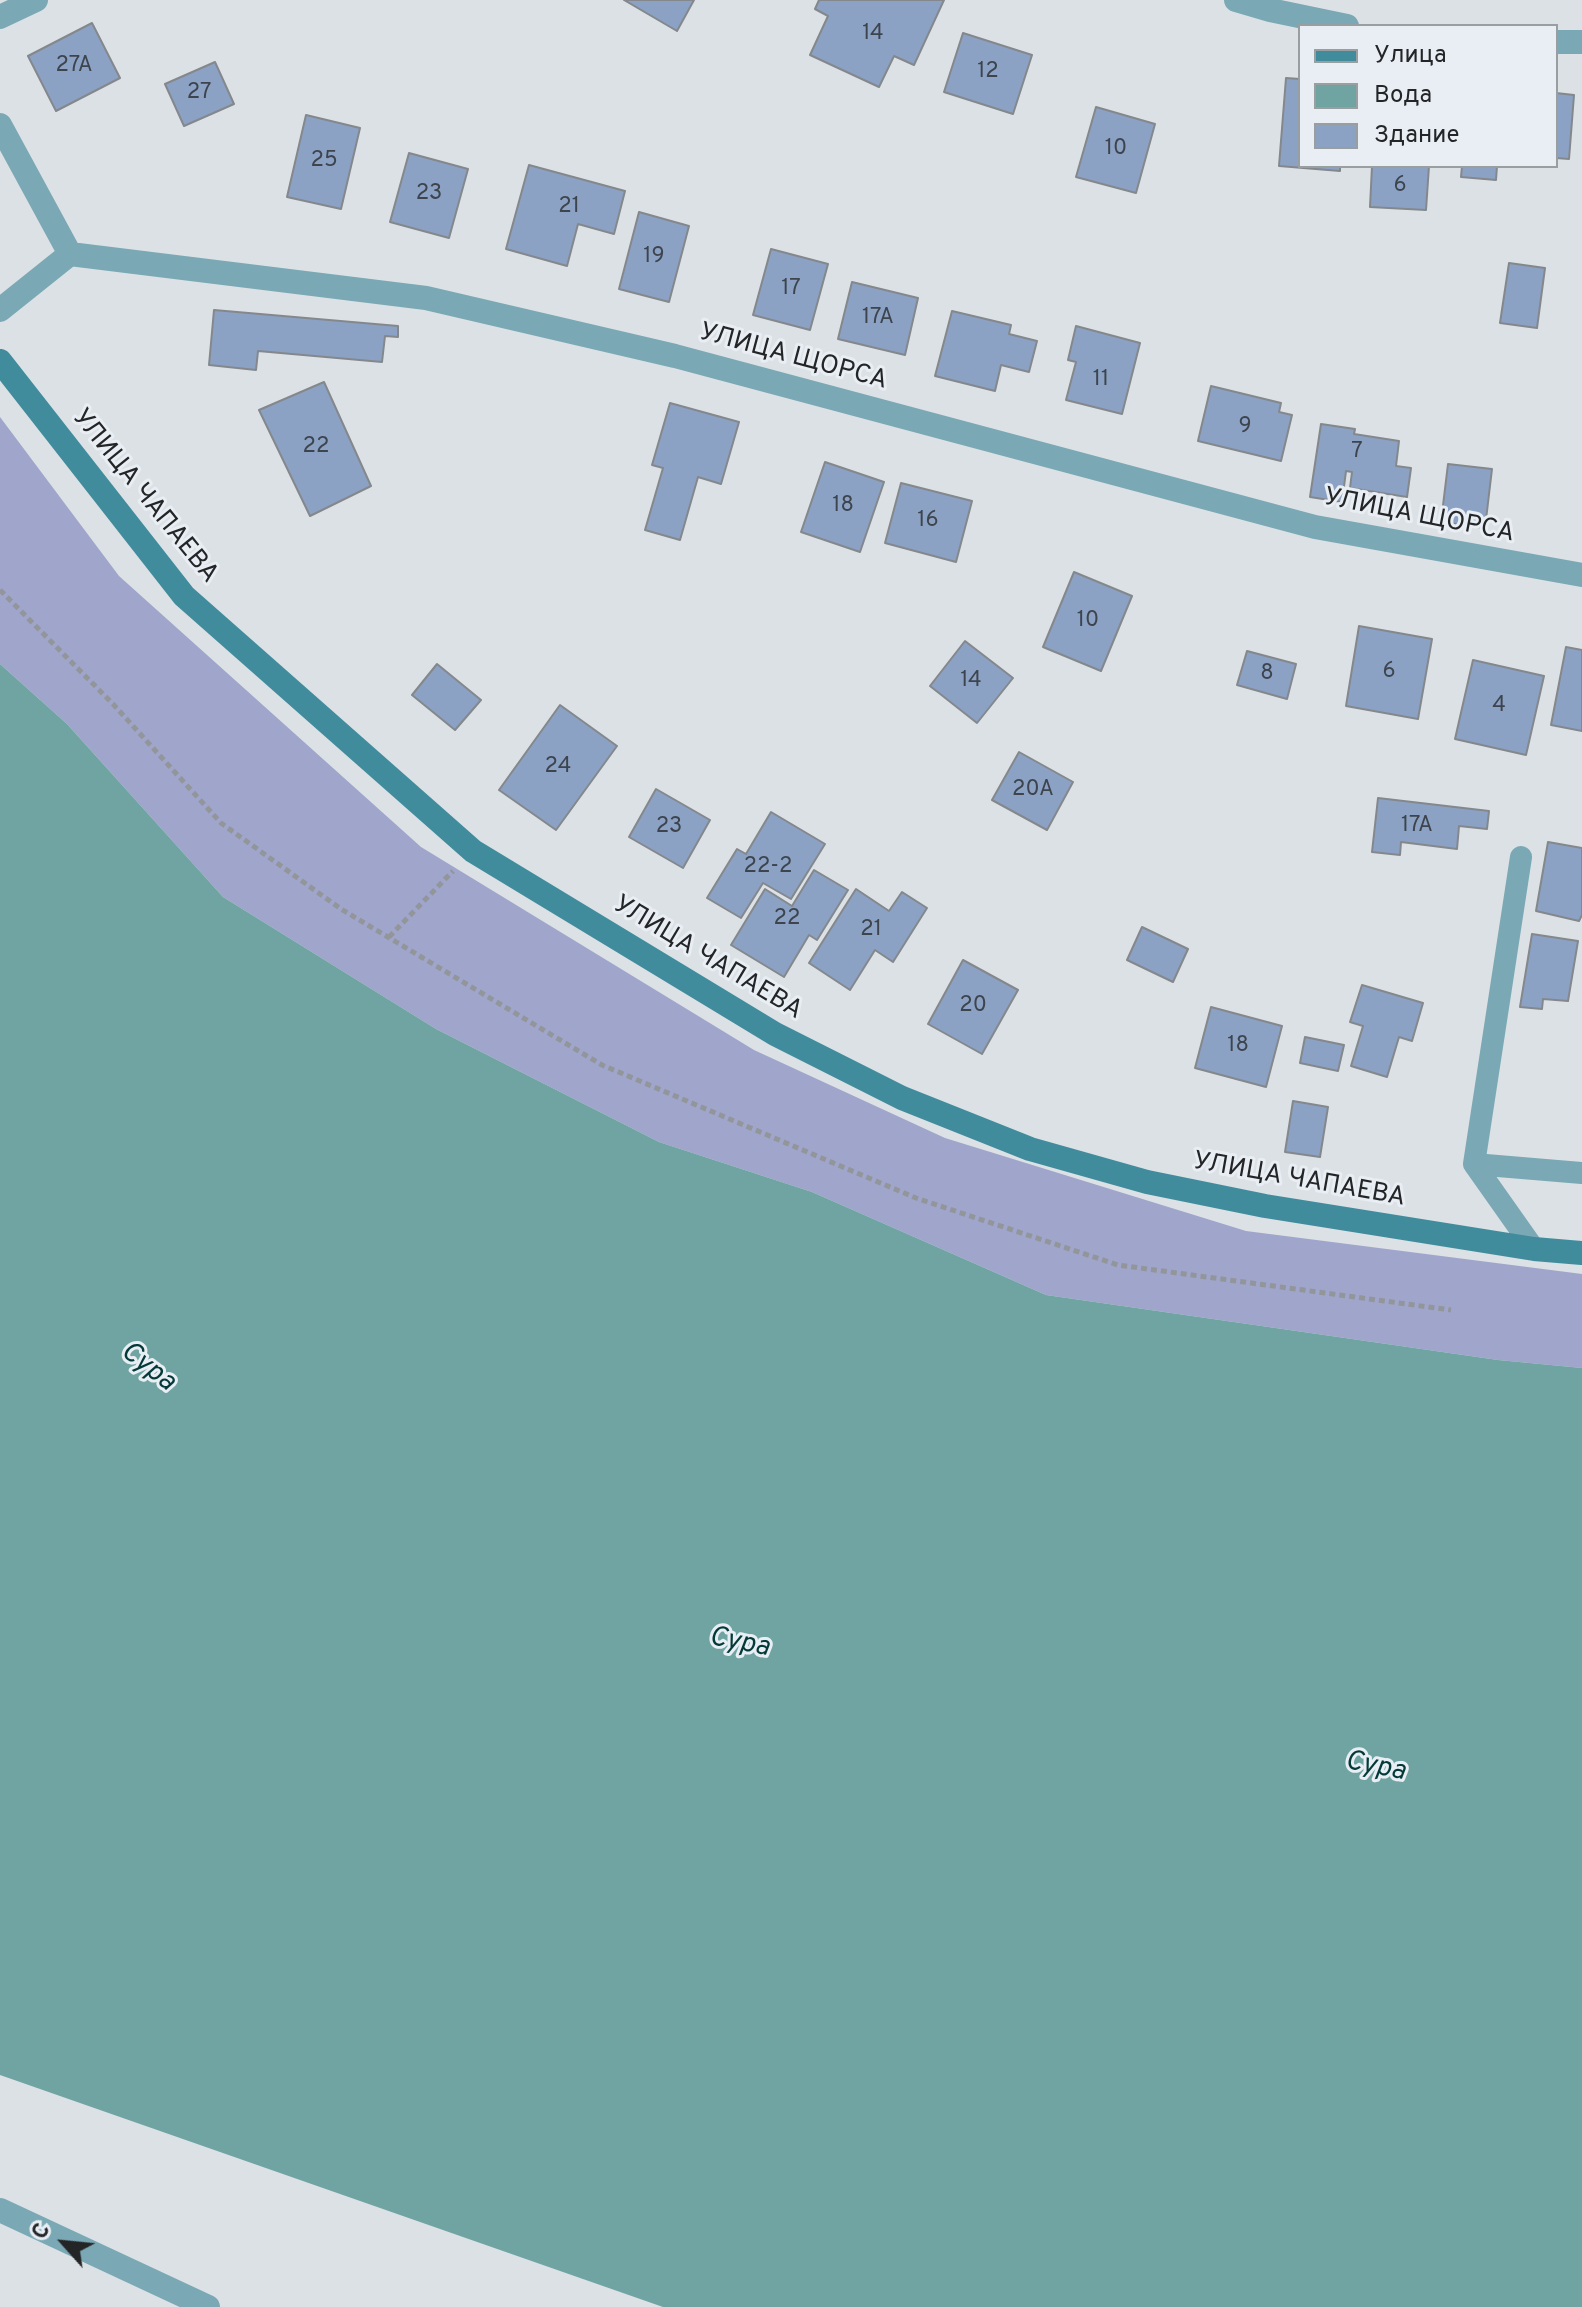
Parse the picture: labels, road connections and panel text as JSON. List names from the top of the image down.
{
  "streets": {
    "street": ["УЛИЦА ЩОРСА", "УЛИЦА ЧАПАЕВА"]
  },
  "water": ["Сура"],
  "house_numbers": [
    "14",
    "27А",
    "12",
    "27",
    "10",
    "25",
    "6",
    "23",
    "21",
    "19",
    "17",
    "17А",
    "11",
    "9",
    "22",
    "7",
    "18",
    "16",
    "10",
    "6",
    "8",
    "14",
    "4",
    "24",
    "20А",
    "17А",
    "23",
    "22-2",
    "22",
    "21",
    "20",
    "18"
  ],
  "legend": ["Улица", "Вода", "Здание"],
  "north": "top left"
}
